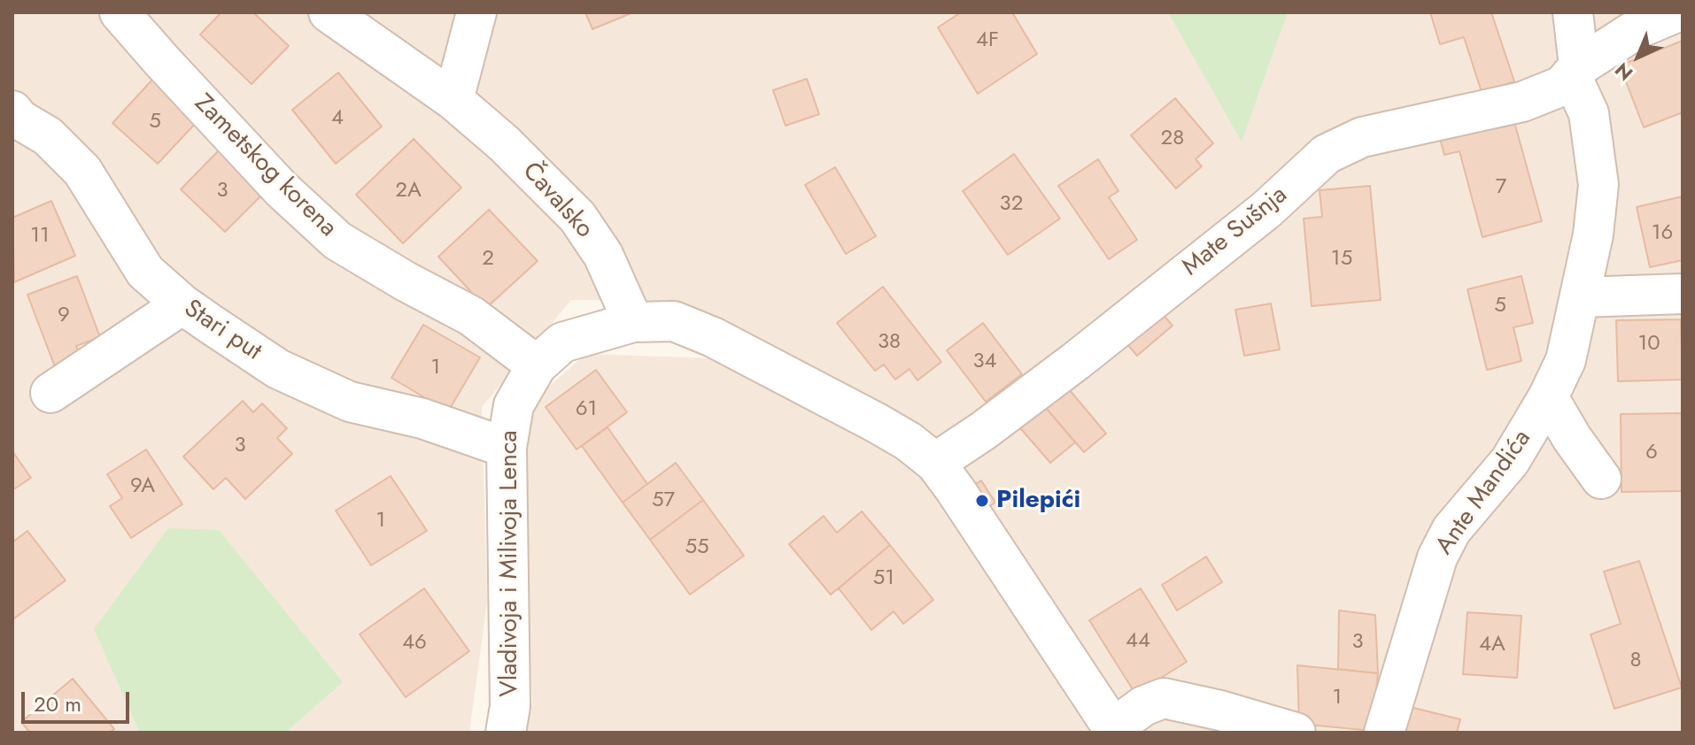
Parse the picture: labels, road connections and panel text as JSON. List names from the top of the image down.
{
  "streets": {
    "street": [
      "Zametskog korena",
      "Čavalsko",
      "Mate Sušnja",
      "Stari put",
      "Ante Mandića",
      "Vladivoja i Milivoja Lenca"
    ]
  },
  "crossings": [
    ["Zametskog korena", "Vladivoja i Milivoja Lenca"],
    ["Čavalsko", "Vladivoja i Milivoja Lenca"],
    ["Mate Sušnja", "Ante Mandića"],
    ["Mate Sušnja", "Vladivoja i Milivoja Lenca"],
    ["Stari put", "Vladivoja i Milivoja Lenca"]
  ],
  "places": ["Pilepići"],
  "house_numbers": [
    "4F",
    "4",
    "5",
    "28",
    "7",
    "3",
    "2A",
    "32",
    "16",
    "11",
    "2",
    "15",
    "5",
    "9",
    "38",
    "10",
    "34",
    "1",
    "61",
    "3",
    "6",
    "9A",
    "57",
    "1",
    "55",
    "51",
    "44",
    "3",
    "46",
    "4A",
    "8",
    "1"
  ],
  "scale_bar": "20 m",
  "north": "bottom left"
}
